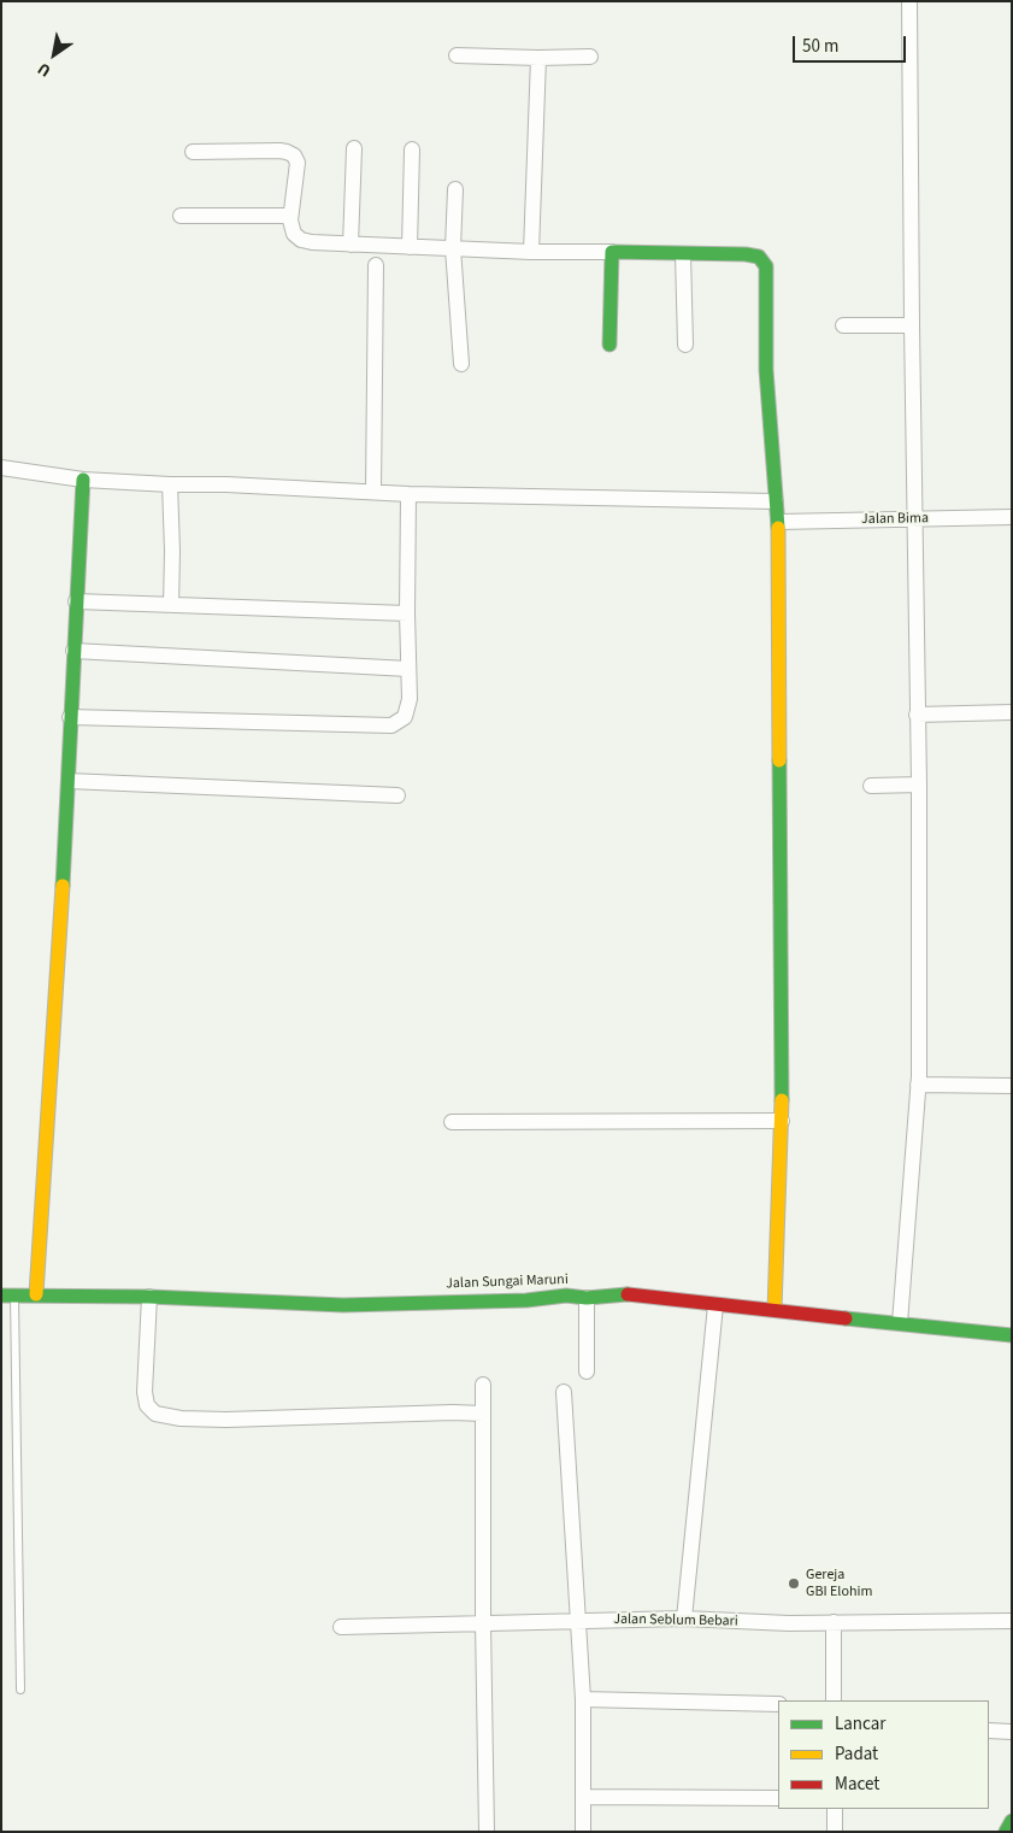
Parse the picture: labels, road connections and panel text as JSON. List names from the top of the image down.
{
  "streets": {
    "street": ["Jalan Bima", "Jalan Sungai Maruni", "Jalan Seblum Bebari"]
  },
  "places": ["Gereja GBI Elohim"],
  "legend": ["Lancar", "Padat", "Macet"],
  "scale_bar": "50 m",
  "north": "bottom left"
}
